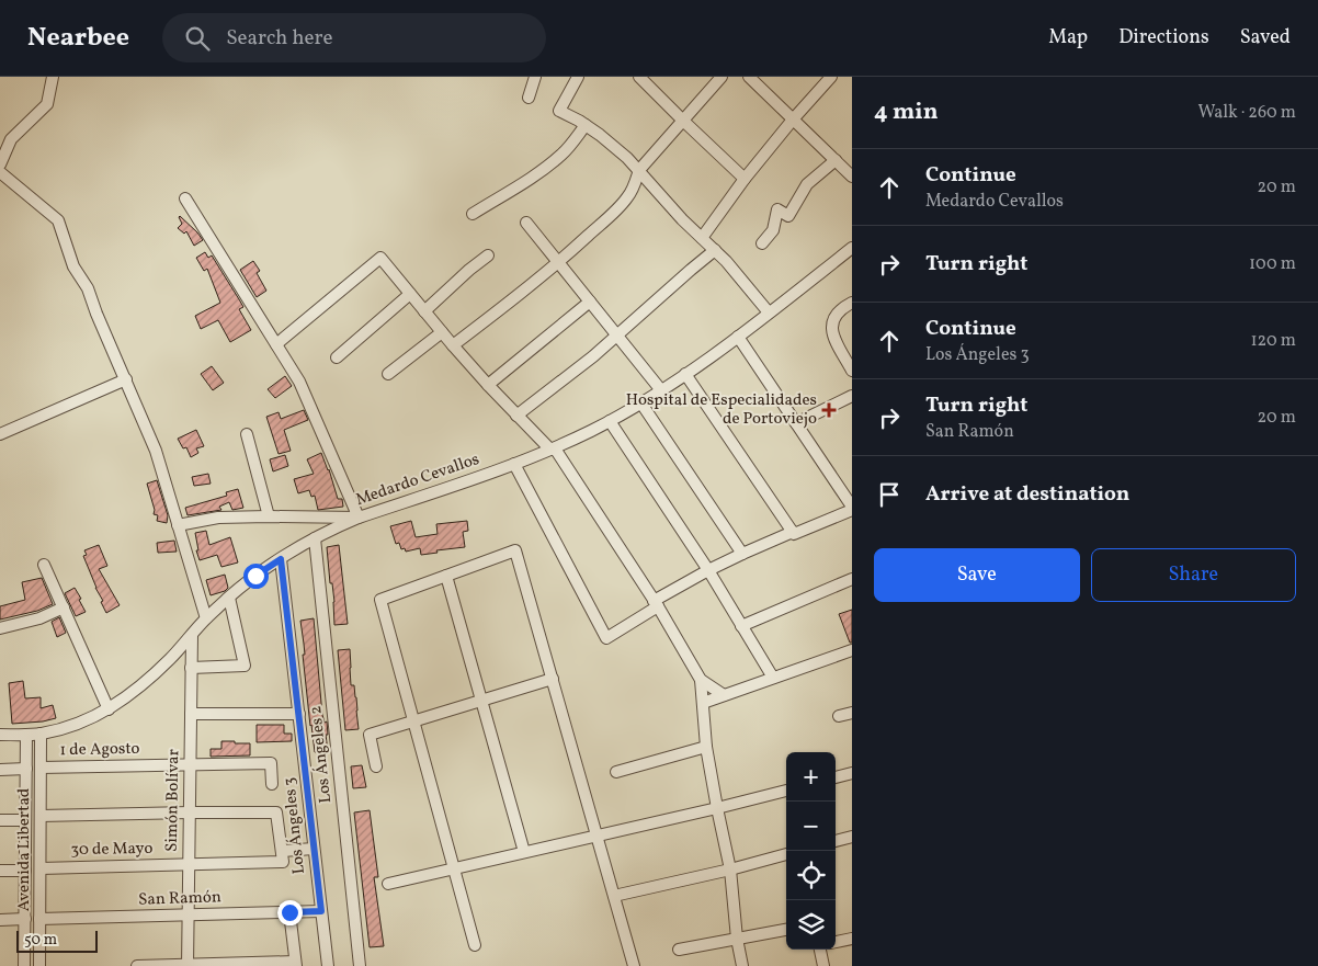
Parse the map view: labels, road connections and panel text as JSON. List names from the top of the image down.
{
  "streets": {
    "street": [
      "Medardo Cevallos",
      "1 de Agosto",
      "Los Ángeles 2",
      "Simón Bolívar",
      "Los Ángeles 3",
      "Avenida Libertad",
      "30 de Mayo",
      "San Ramón"
    ]
  },
  "crossings": [
    ["Medardo Cevallos", "Los Ángeles 2"],
    ["Medardo Cevallos", "Simón Bolívar"],
    ["Medardo Cevallos", "Los Ángeles 3"],
    ["Medardo Cevallos", "Avenida Libertad"],
    ["1 de Agosto", "Simón Bolívar"],
    ["1 de Agosto", "Avenida Libertad"],
    ["Simón Bolívar", "30 de Mayo"],
    ["Simón Bolívar", "San Ramón"],
    ["Los Ángeles 3", "30 de Mayo"],
    ["Los Ángeles 3", "San Ramón"],
    ["Avenida Libertad", "30 de Mayo"],
    ["Avenida Libertad", "San Ramón"]
  ],
  "places": {
    "health": ["Hospital de Especialidades de Portoviejo"]
  },
  "scale_bar": "50 m",
  "page": {
    "header": "Nearbee",
    "search": "Search here",
    "nav": ["Map", "Directions", "Saved"],
    "heading": ["4 min", "Walk · 260 m"],
    "list": [
      ["Continue", "Medardo Cevallos", "20 m"],
      ["Turn right", "100 m"],
      ["Continue", "Los Ángeles 3", "120 m"],
      ["Turn right", "San Ramón", "20 m"],
      "Arrive at destination"
    ],
    "buttons": ["Save", "Share"],
    "map_buttons": ["+", "−"],
    "scale": "50 m"
  }
}
